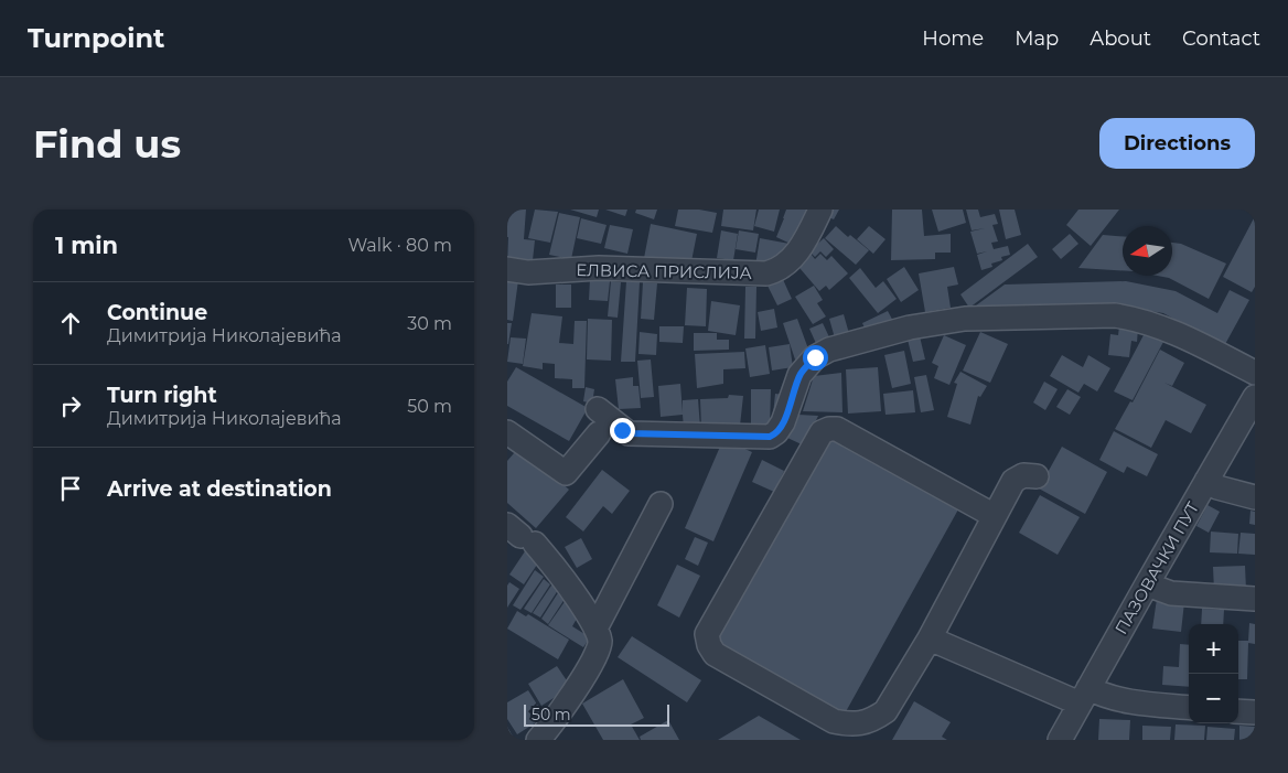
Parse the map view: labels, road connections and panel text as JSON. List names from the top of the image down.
{
  "streets": {
    "street": ["ЕЛВИСА ПРИСЛИЈА", "ПАЗОВАЧКИ ПУТ"]
  },
  "scale_bar": "50 m",
  "north": "left",
  "page": {
    "header": "Turnpoint",
    "nav": [
      "Home",
      "Map",
      "About",
      "Contact"
    ],
    "buttons": "Directions",
    "title": "Find us",
    "heading": ["1 min", "Walk · 80 m"],
    "list": [
      ["Continue", "Димитрија Николајевића", "30 m"],
      ["Turn right", "Димитрија Николајевића", "50 m"],
      "Arrive at destination"
    ],
    "map_buttons": ["+", "−"],
    "scale": "50 m"
  }
}
